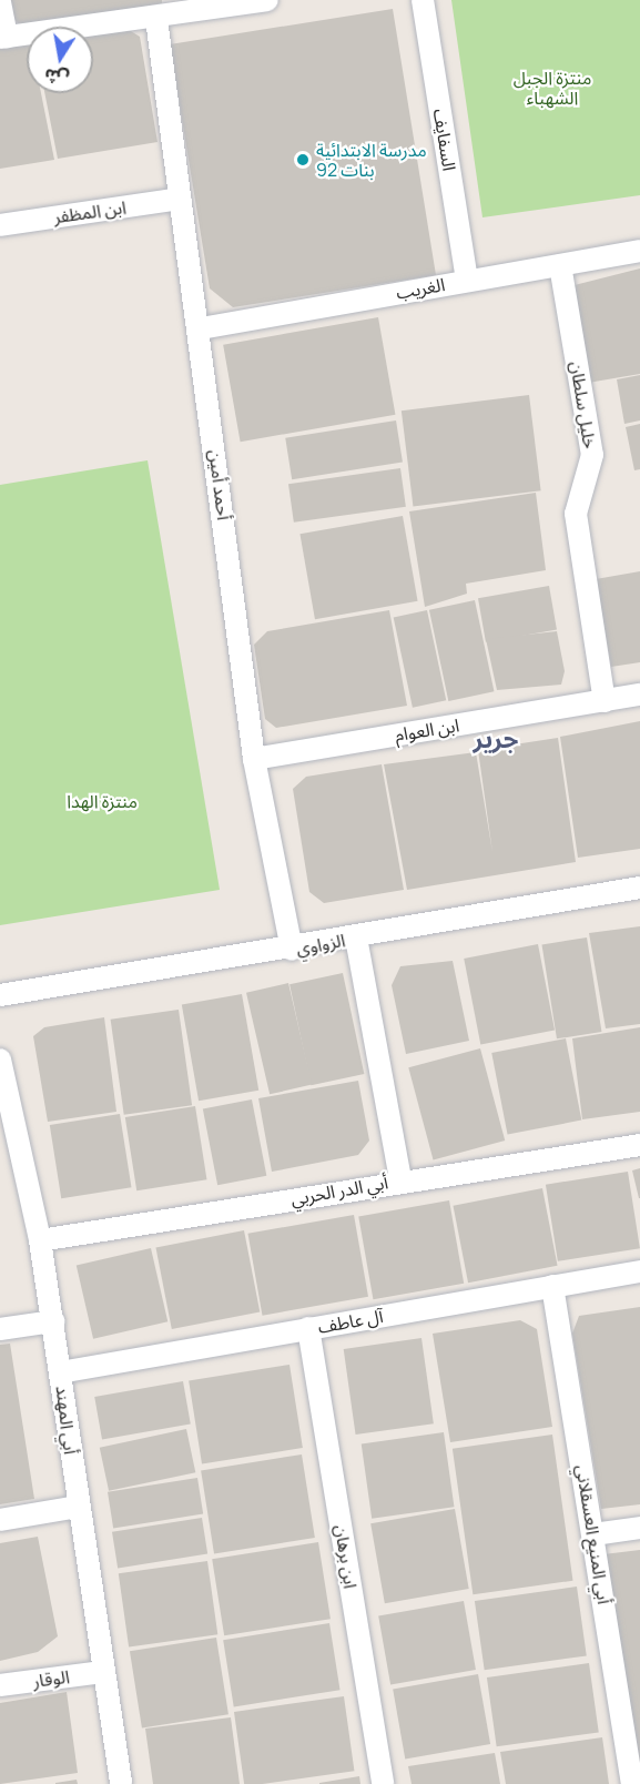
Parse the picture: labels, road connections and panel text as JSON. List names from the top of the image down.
{
  "streets": {
    "street": [
      "السفايف",
      "ابن المظفر",
      "الغريب",
      "خليل سلطان",
      "أحمد أمين",
      "ابن العوام",
      "الزواوي",
      "أبي الدر الحربي",
      "آل عاطف",
      "أبي المهند",
      "أبي المنيع العسقلاني",
      "ابن برهان",
      "الوقار"
    ]
  },
  "crossings": [
    ["السفايف", "الغريب"],
    ["ابن المظفر", "أحمد أمين"],
    ["الغريب", "خليل سلطان"],
    ["الغريب", "أحمد أمين"],
    ["خليل سلطان", "ابن العوام"],
    ["أحمد أمين", "ابن العوام"],
    ["أحمد أمين", "الزواوي"],
    ["أبي الدر الحربي", "أبي المهند"],
    ["آل عاطف", "أبي المهند"],
    ["آل عاطف", "أبي المنيع العسقلاني"],
    ["آل عاطف", "ابن برهان"],
    ["أبي المهند", "الوقار"]
  ],
  "districts": ["جرير"],
  "parks": ["منتزة الجبل الشهباء", "منتزة الهدا"],
  "places": ["مدرسة الابتدائية 92 بنات"],
  "north": "bottom"
}
